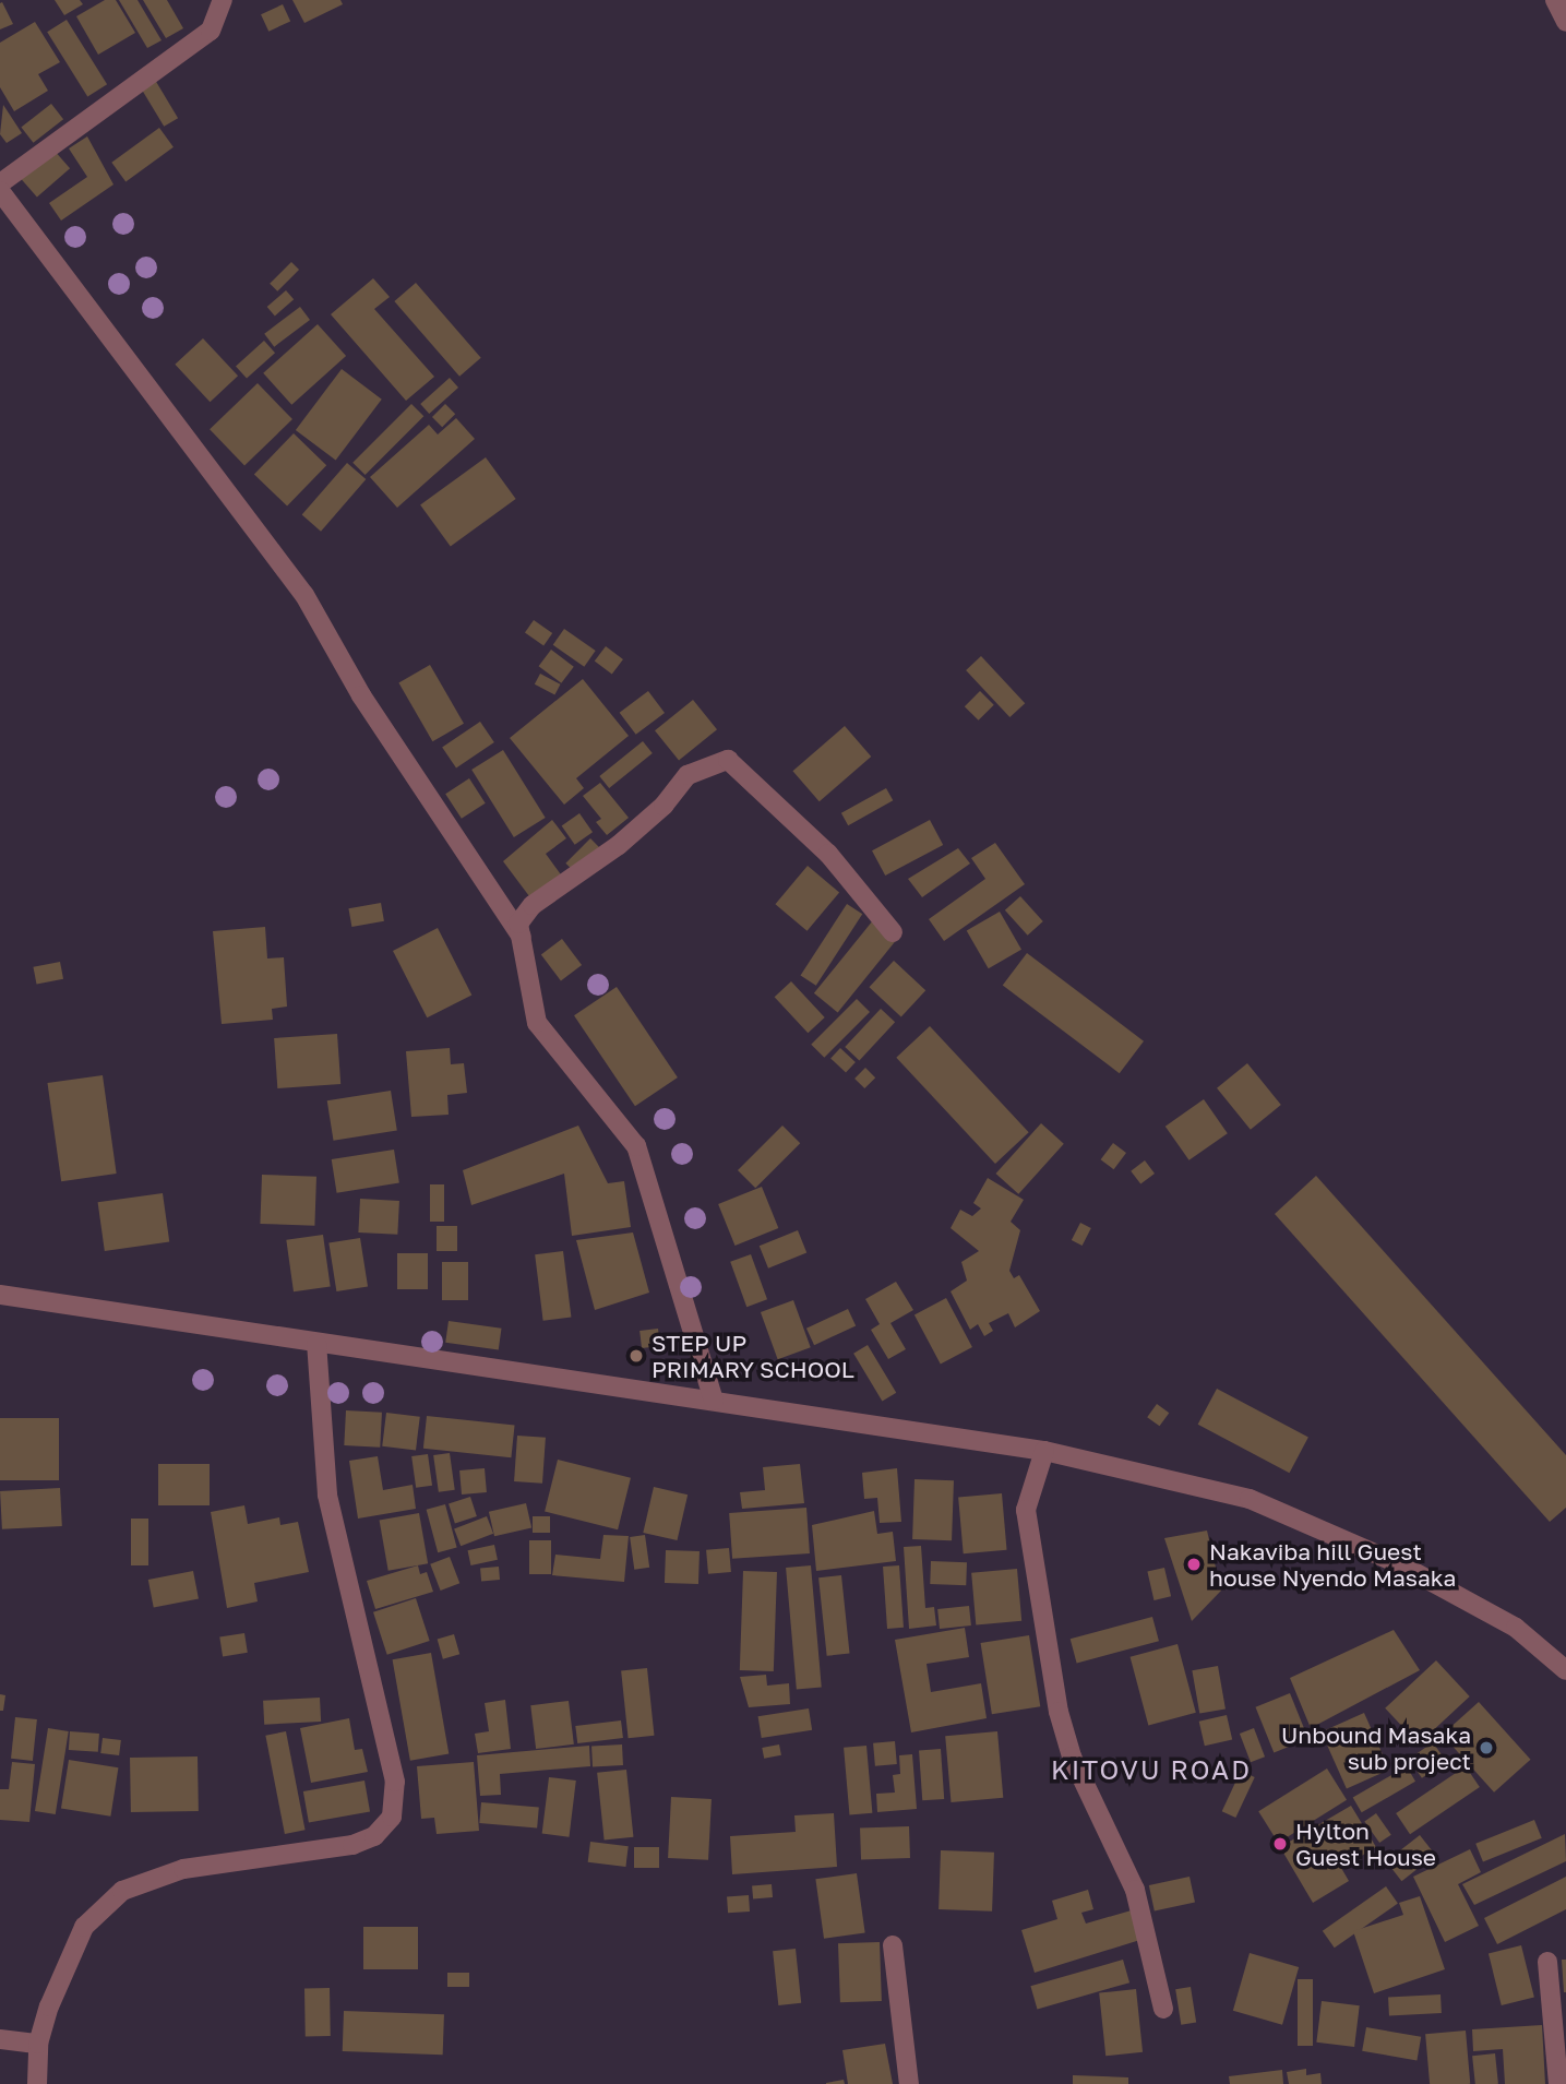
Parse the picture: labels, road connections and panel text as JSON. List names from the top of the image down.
{
  "districts": ["KITOVU ROAD"],
  "places": [
    "STEP UP PRIMARY SCHOOL",
    "Nakaviba hill Guest house Nyendo Masaka",
    "Unbound Masaka sub project",
    "Hylton Guest House"
  ]
}
